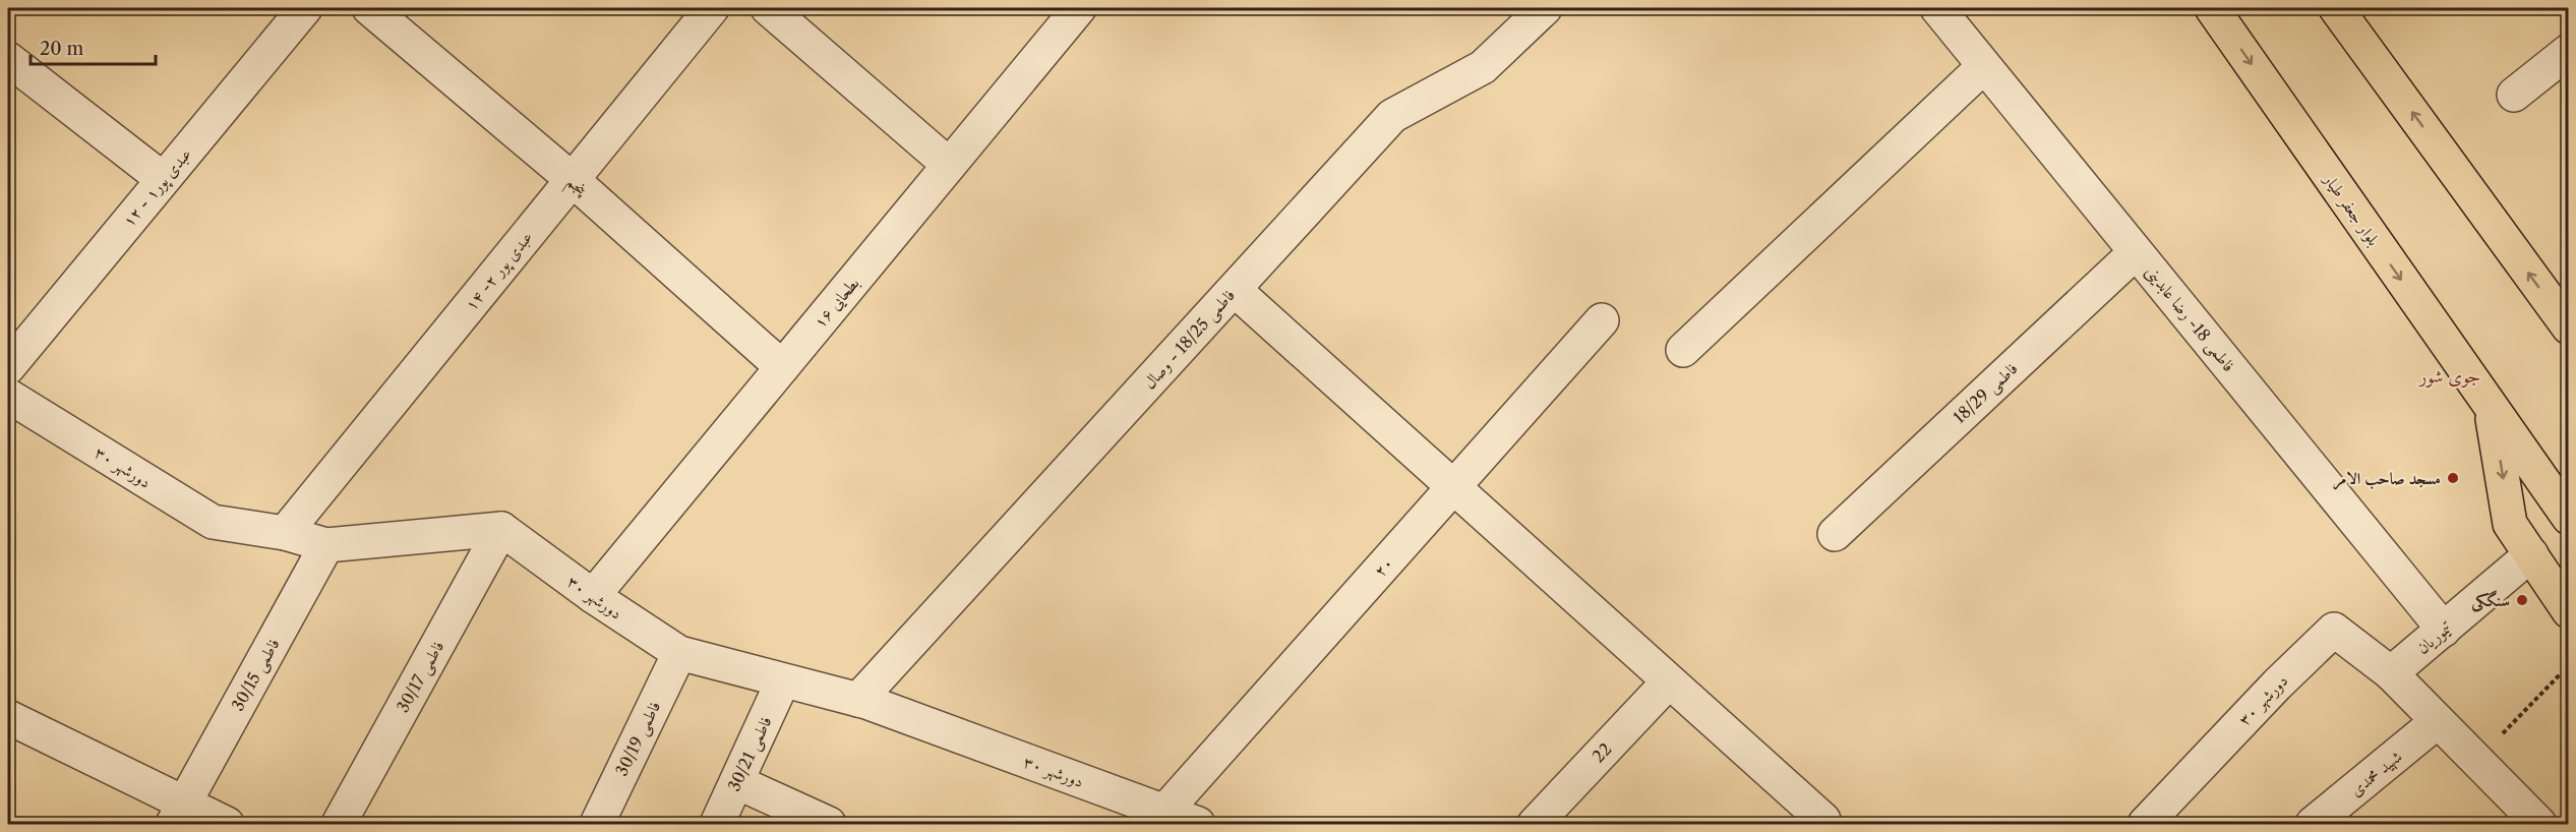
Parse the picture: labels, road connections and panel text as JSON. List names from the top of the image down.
{
  "streets": {
    "main road": ["بلوار جعفر طیار"],
    "street": [
      "پنجم",
      "عبدی پور۱ - ۱۲",
      "عبدی پور ۲- ۱۴",
      "بطحایی ۱۶",
      "فاطمی 18- رضا عابدینی",
      "فاطمی 18/25 - وصال",
      "فاطمی 18/29",
      "دورشهر ۳۰",
      "۲۰",
      "تیموریان",
      "فاطمی 30/15",
      "فاطمی 30/17",
      "فاطمی 30/19",
      "22",
      "فاطمی 30/21",
      "شهید محمدی"
    ]
  },
  "crossings": [
    ["پنجم", "عبدی پور ۲- ۱۴"],
    ["پنجم", "بطحایی ۱۶"],
    ["بلوار جعفر طیار", "تیموریان"],
    ["عبدی پور ۲- ۱۴", "دورشهر ۳۰"],
    ["بطحایی ۱۶", "دورشهر ۳۰"],
    ["فاطمی 18- رضا عابدینی", "فاطمی 18/29"],
    ["فاطمی 18- رضا عابدینی", "تیموریان"],
    ["فاطمی 18/25 - وصال", "دورشهر ۳۰"],
    ["دورشهر ۳۰", "۲۰"],
    ["دورشهر ۳۰", "تیموریان"],
    ["دورشهر ۳۰", "فاطمی 30/15"],
    ["دورشهر ۳۰", "فاطمی 30/17"],
    ["دورشهر ۳۰", "فاطمی 30/19"],
    ["دورشهر ۳۰", "فاطمی 30/21"]
  ],
  "districts": ["جوی شور"],
  "places": ["مسجد صاحب الامر", "سنگکی"],
  "scale_bar": "20 m"
}
